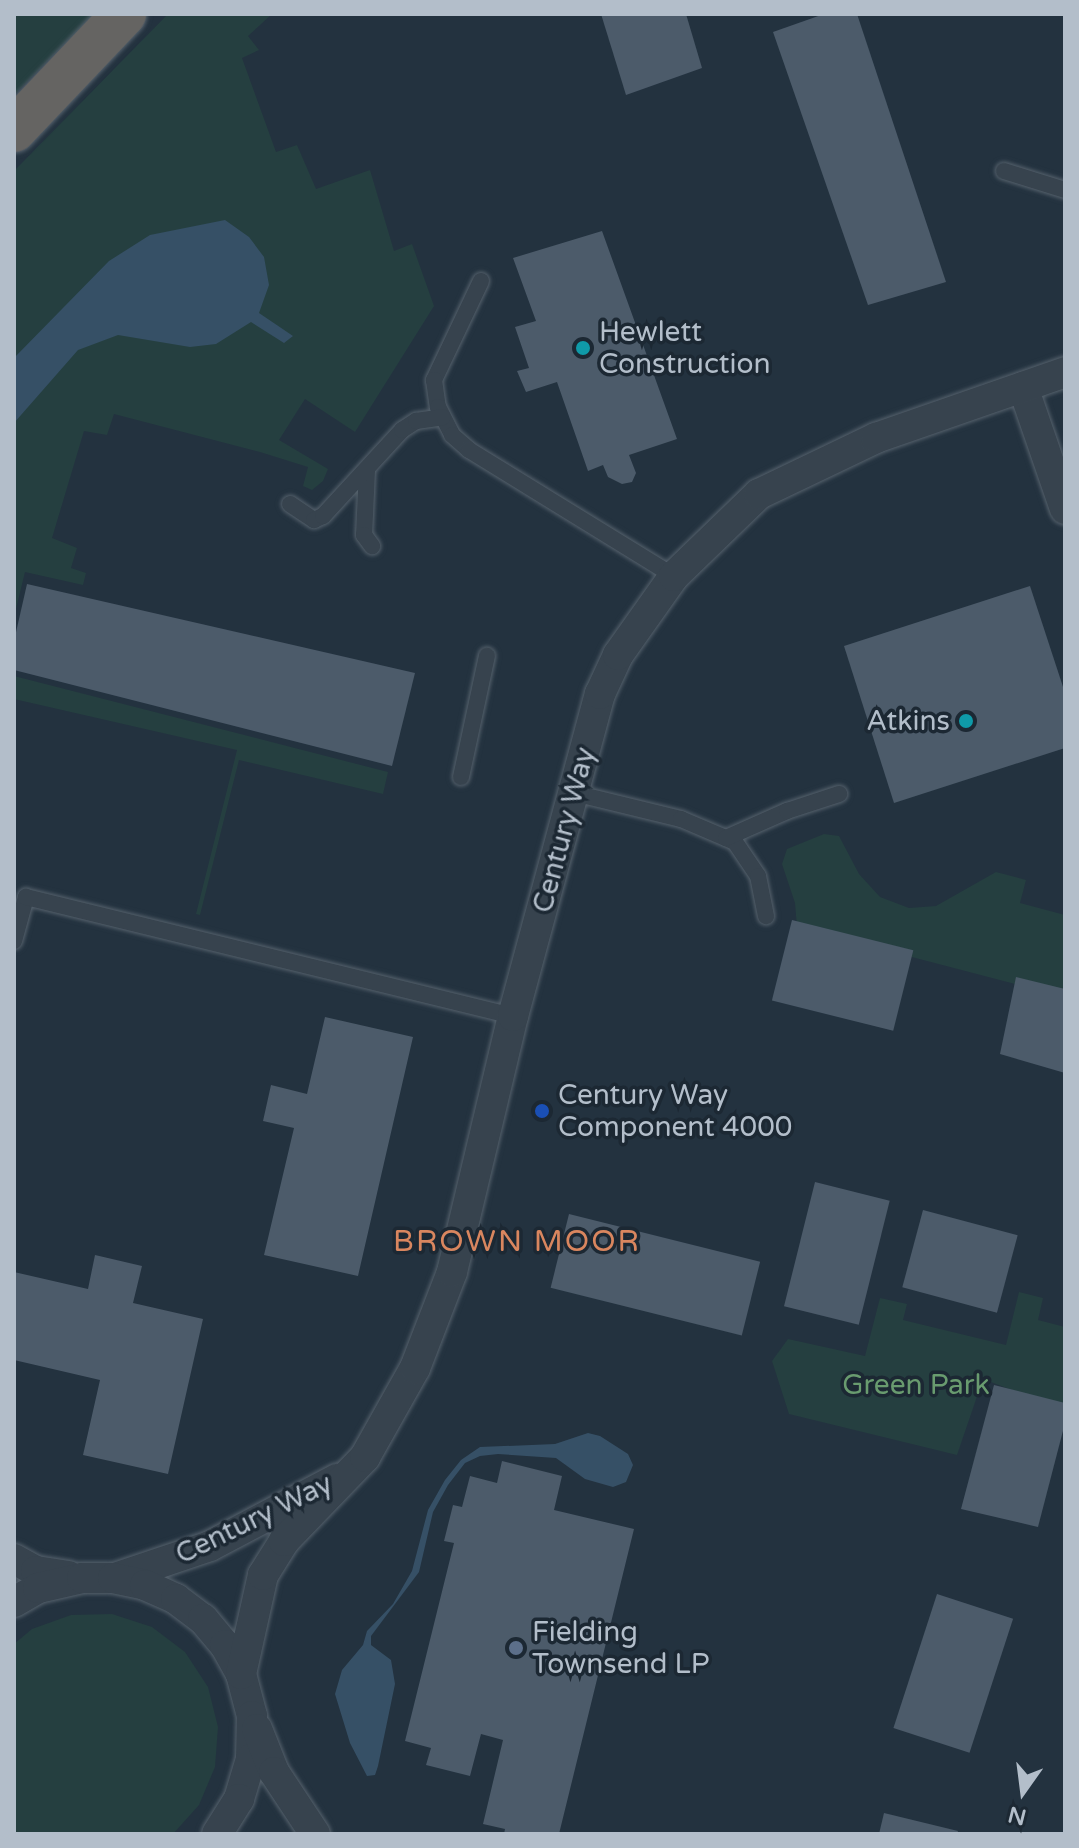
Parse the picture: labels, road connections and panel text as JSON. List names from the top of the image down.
{
  "streets": {
    "street": ["Century Way"]
  },
  "districts": ["BROWN MOOR"],
  "parks": ["Green Park"],
  "places": [
    "Hewlett Construction",
    "Atkins",
    "Century Way Component 4000",
    "Fielding Townsend LP"
  ],
  "north": "bottom"
}
